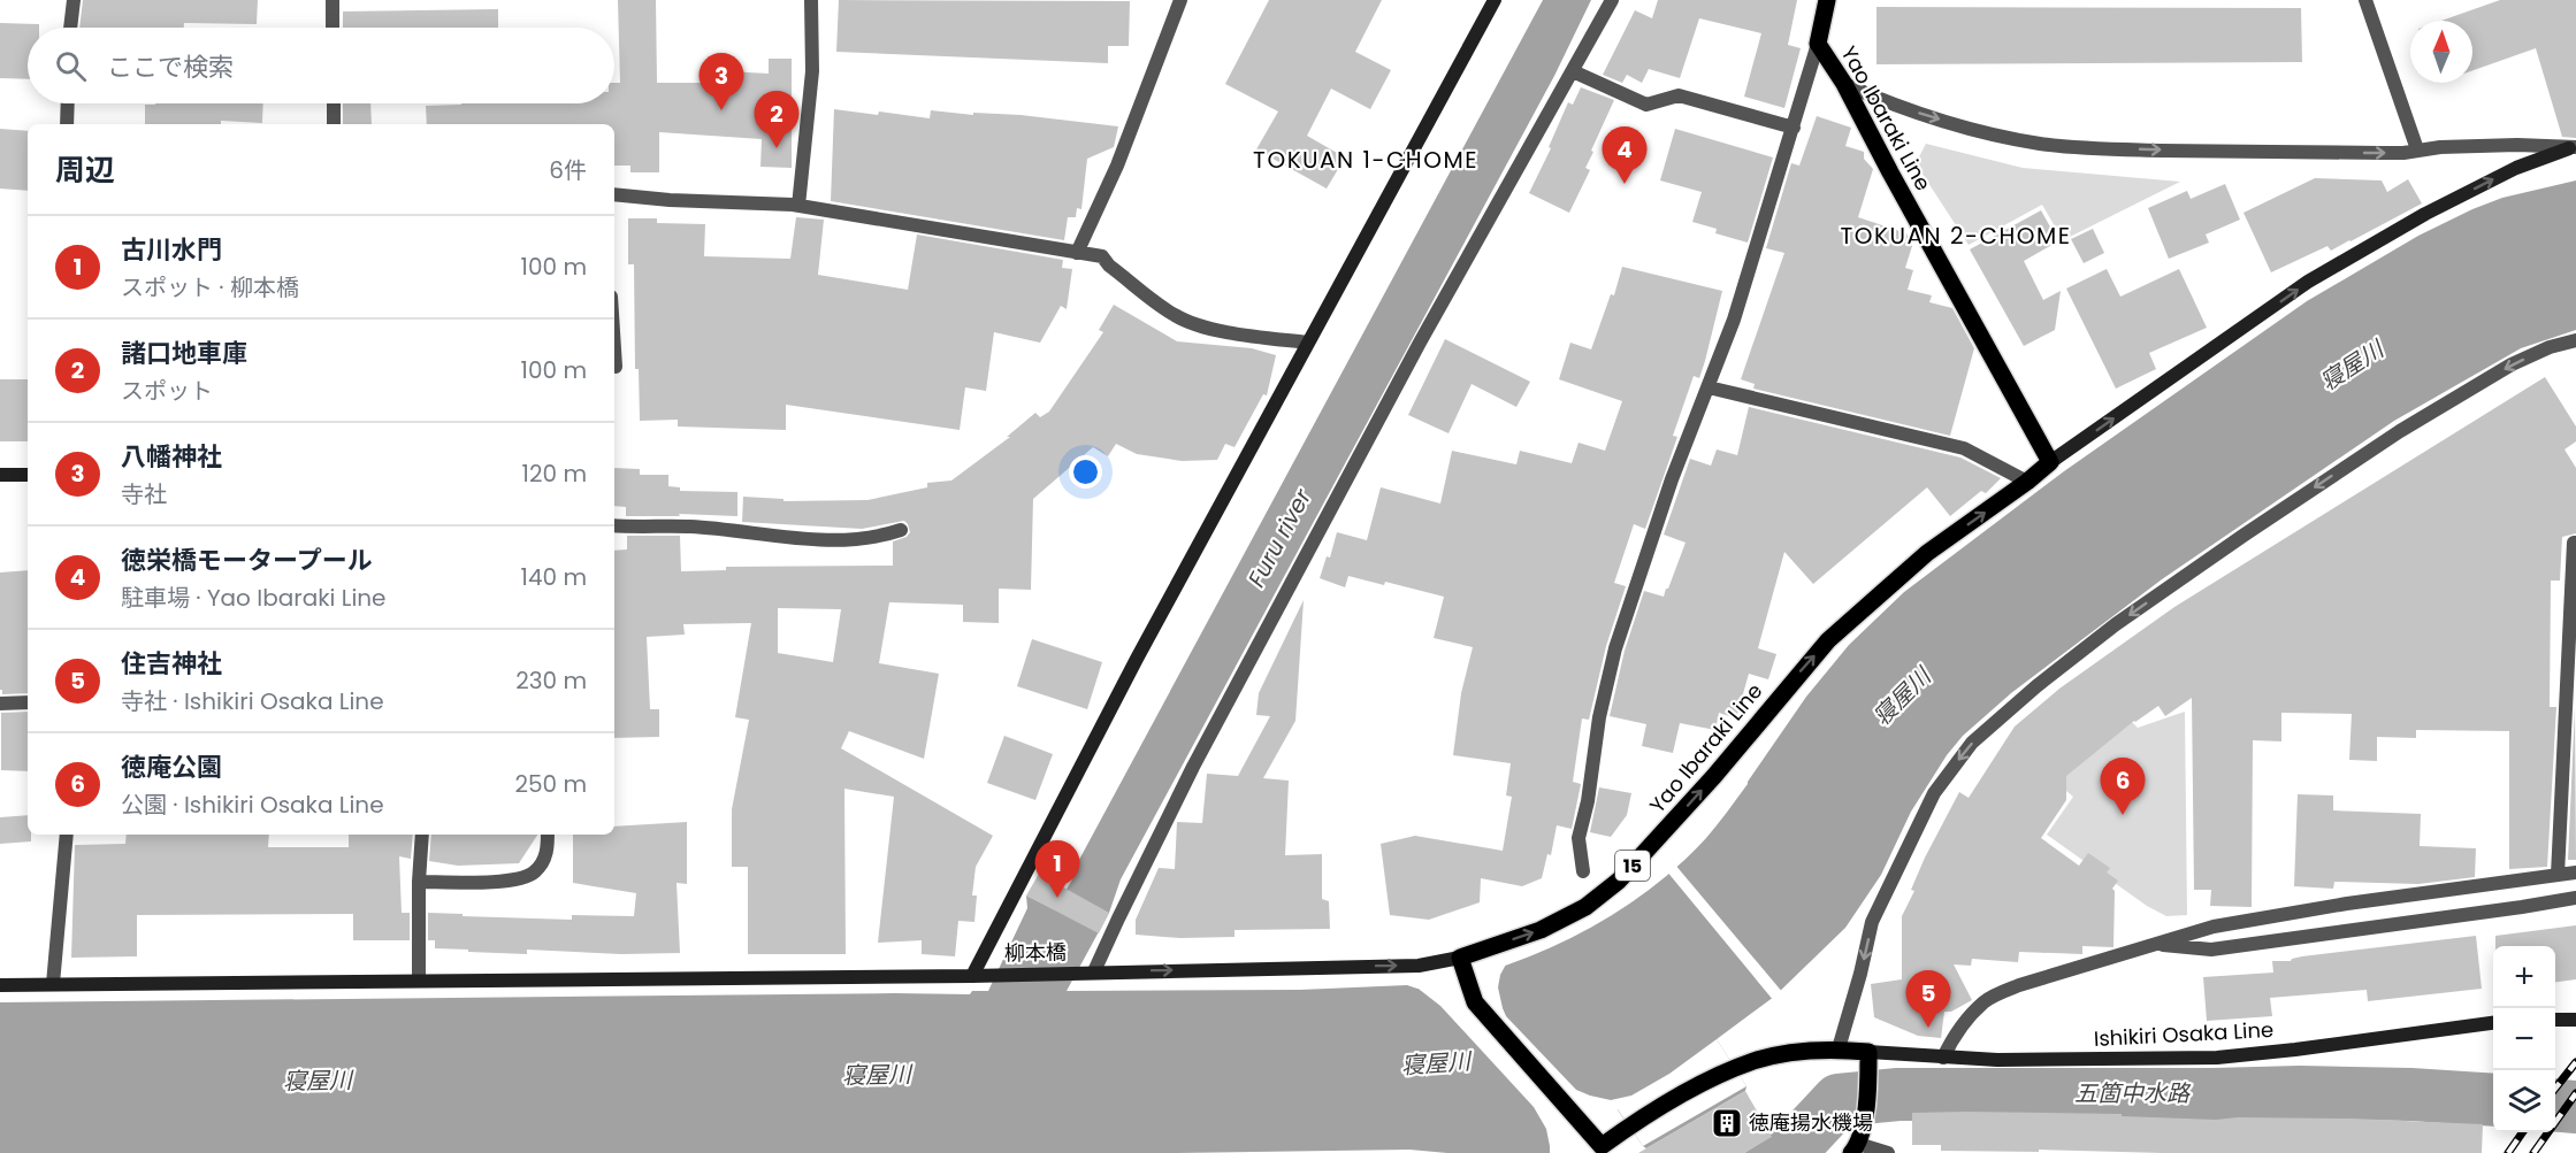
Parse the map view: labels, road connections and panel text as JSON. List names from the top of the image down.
{
  "streets": {
    "main road": ["Yao Ibaraki Line", "15"],
    "street": ["柳本橋", "Ishikiri Osaka Line"]
  },
  "crossings": [
    ["Yao Ibaraki Line", "柳本橋"]
  ],
  "one_way": ["Yao Ibaraki Line"],
  "districts": ["TOKUAN 1-CHOME", "TOKUAN 2-CHOME"],
  "water": ["寝屋川", "Furu river", "五箇中水路"],
  "places": {
    "building": ["徳庵揚水機場"]
  },
  "north": "top",
  "page": {
    "search": "ここで検索",
    "pins": [
      "3",
      "2",
      "4",
      "6",
      "1",
      "5"
    ],
    "heading": ["周辺", "6件"],
    "list": [
      {
        "mark": "1",
        "name": "古川水門",
        "note": "スポット · 柳本橋",
        "value": "100 m"
      },
      {
        "mark": "2",
        "name": "諸口地車庫",
        "note": "スポット",
        "value": "100 m"
      },
      {
        "mark": "3",
        "name": "八幡神社",
        "note": "寺社",
        "value": "120 m"
      },
      {
        "mark": "4",
        "name": "徳栄橋モータープール",
        "note": "駐車場 · Yao Ibaraki Line",
        "value": "140 m"
      },
      {
        "mark": "5",
        "name": "住吉神社",
        "note": "寺社 · Ishikiri Osaka Line",
        "value": "230 m"
      },
      {
        "mark": "6",
        "name": "徳庵公園",
        "note": "公園 · Ishikiri Osaka Line",
        "value": "250 m"
      }
    ],
    "map_buttons": ["+", "−"]
  }
}
